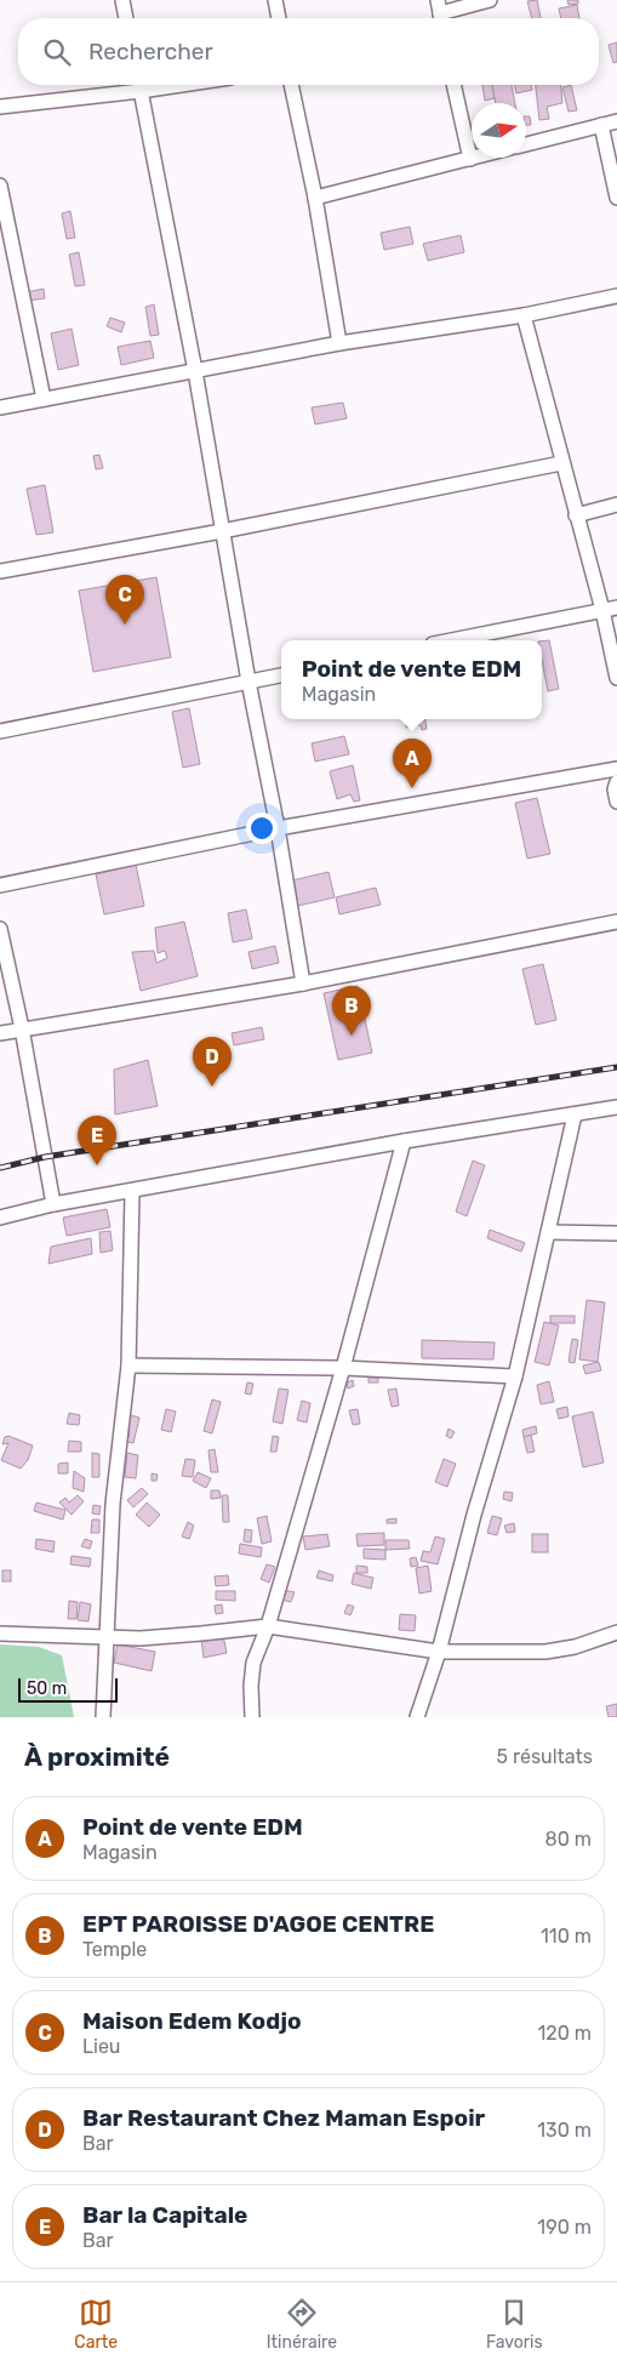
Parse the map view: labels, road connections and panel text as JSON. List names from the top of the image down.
{
  "scale_bar": "50 m",
  "north": "right",
  "page": {
    "search": "Rechercher",
    "pins": [
      "C",
      "A",
      "B",
      "D",
      "E"
    ],
    "popup": ["Point de vente EDM", "Magasin"],
    "scale": "50 m",
    "heading": ["À proximité", "5 résultats"],
    "list": [
      {
        "mark": "A",
        "name": "Point de vente EDM",
        "note": "Magasin",
        "value": "80 m"
      },
      {
        "mark": "B",
        "name": "EPT PAROISSE D'AGOE CENTRE",
        "note": "Temple",
        "value": "110 m"
      },
      {
        "mark": "C",
        "name": "Maison Edem Kodjo",
        "note": "Lieu",
        "value": "120 m"
      },
      {
        "mark": "D",
        "name": "Bar Restaurant Chez Maman Espoir",
        "note": "Bar",
        "value": "130 m"
      },
      {
        "mark": "E",
        "name": "Bar la Capitale",
        "note": "Bar",
        "value": "190 m"
      }
    ],
    "nav": ["Carte", "Itinéraire", "Favoris"]
  }
}
